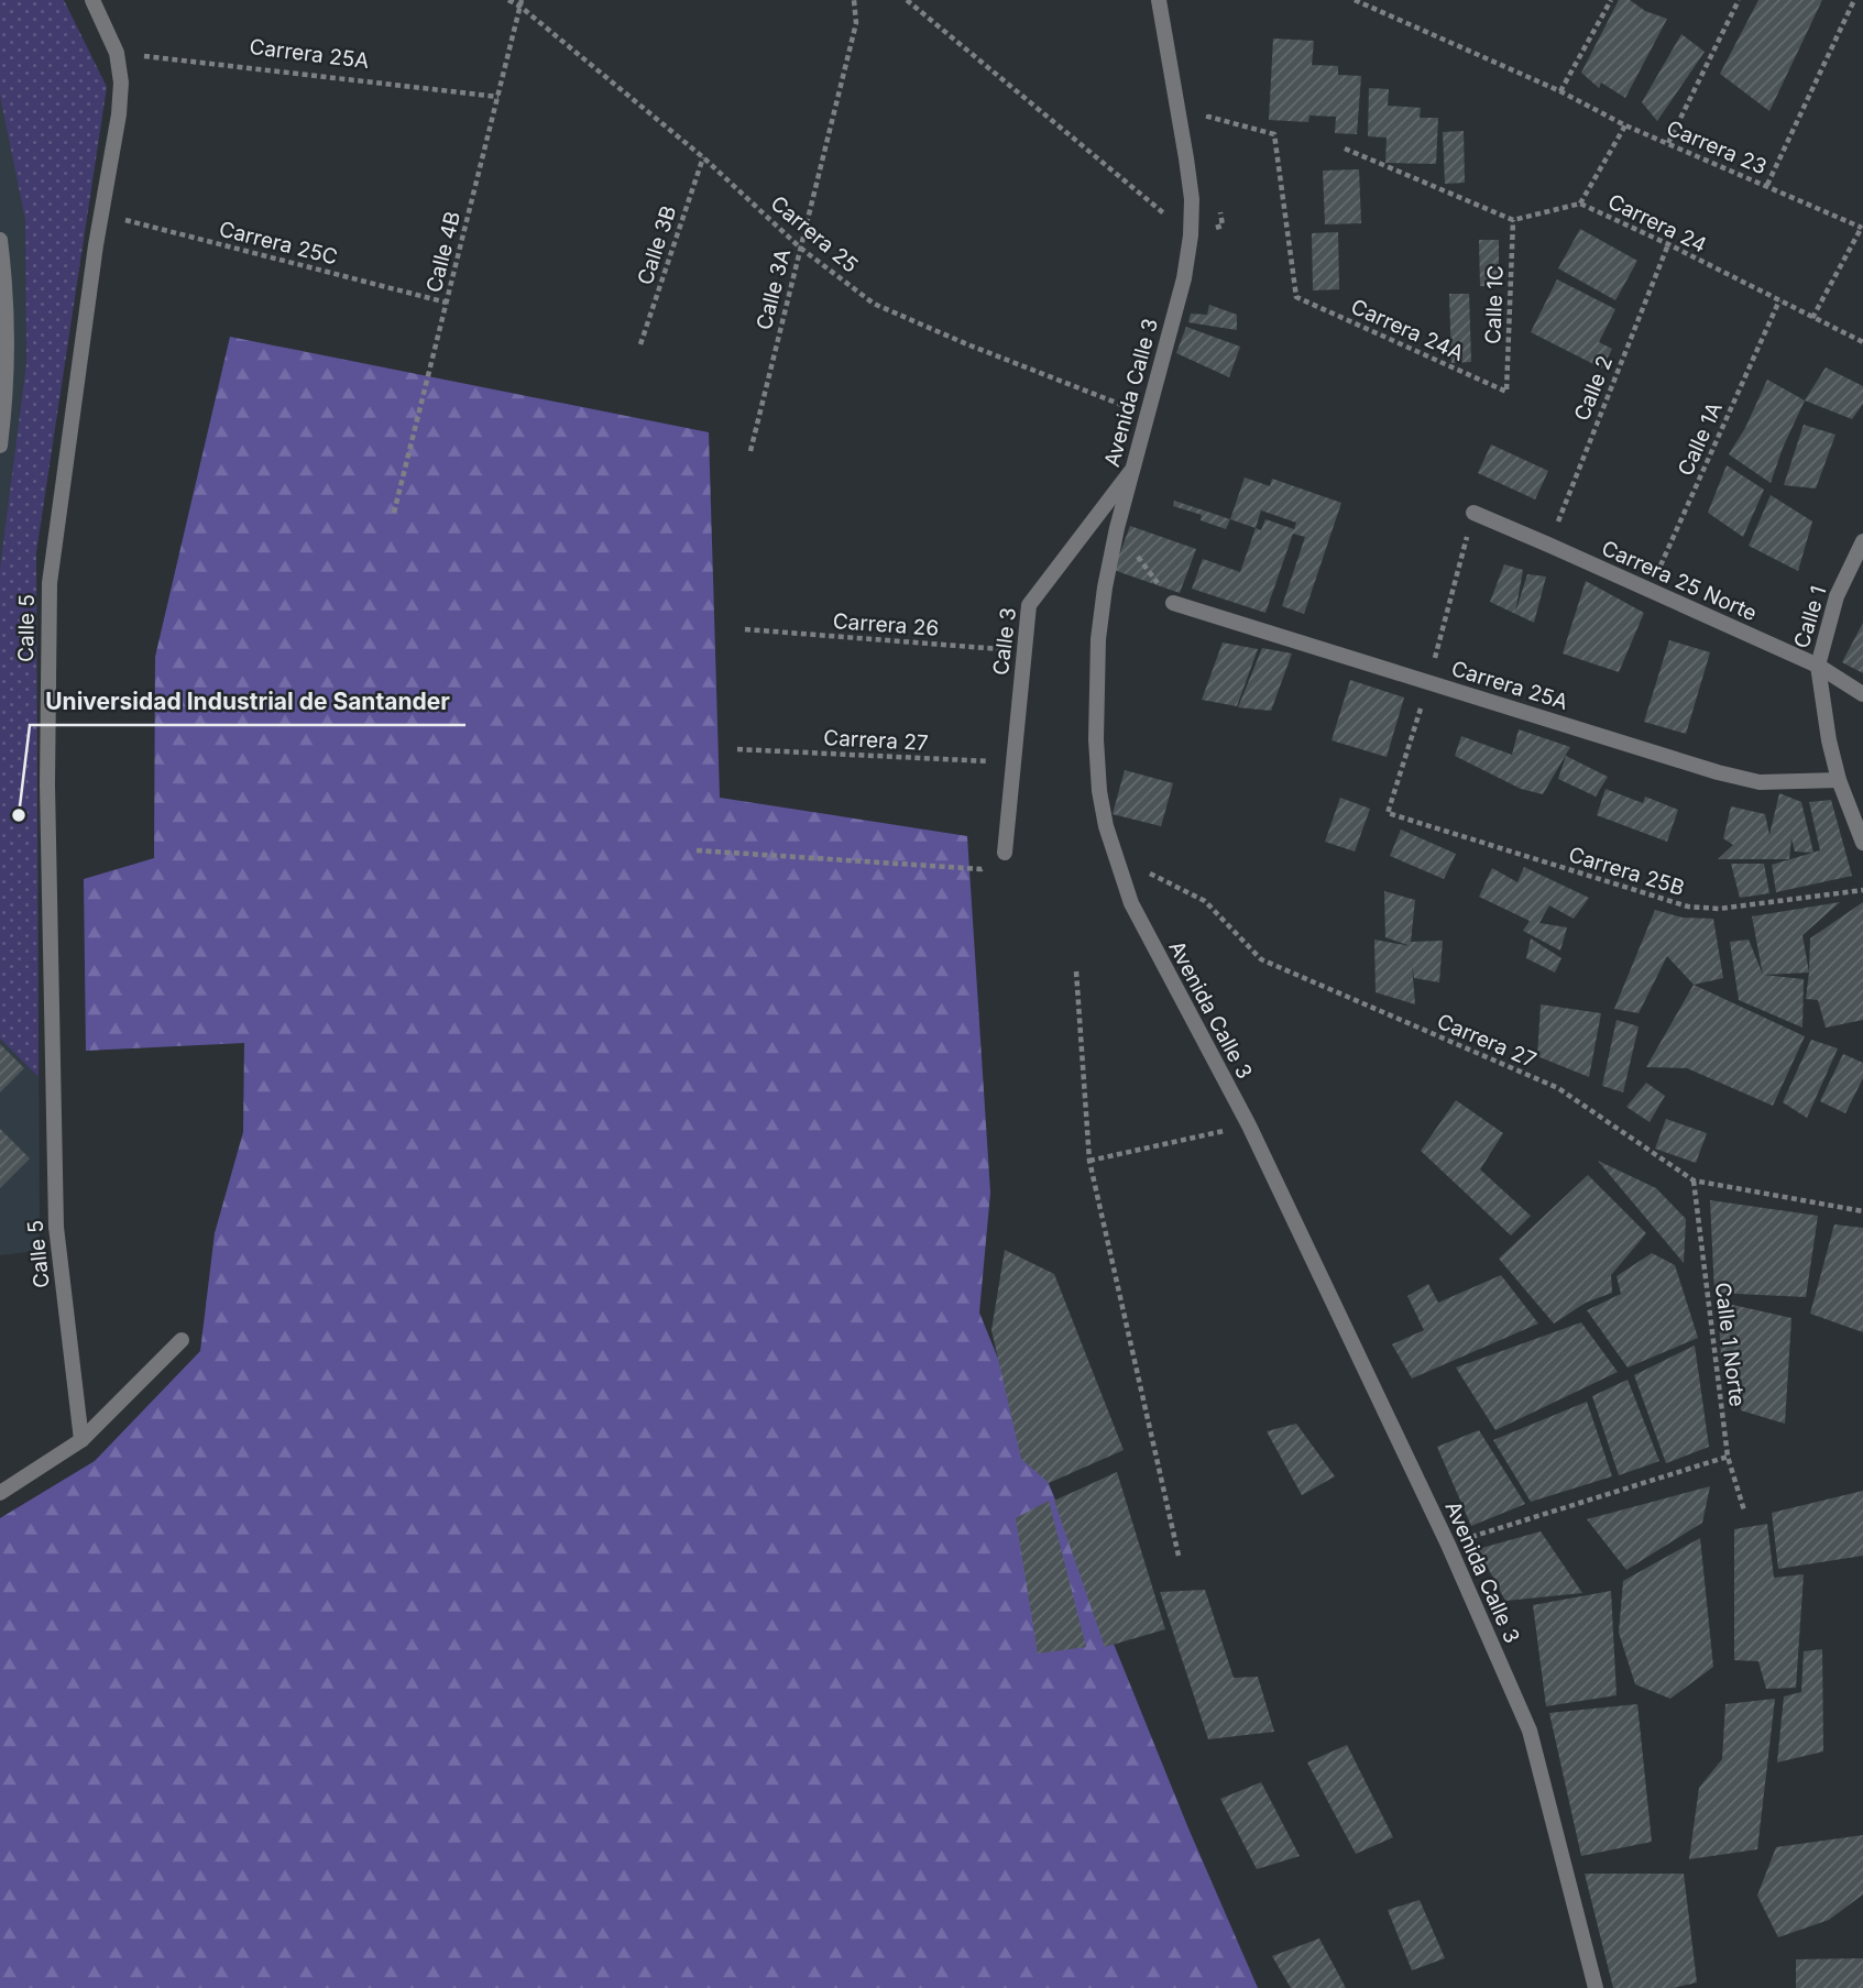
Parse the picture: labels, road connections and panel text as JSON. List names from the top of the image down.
{
  "streets": {
    "street": [
      "Carrera 25A",
      "Avenida Calle 3",
      "Carrera 25 Norte",
      "Calle 1",
      "Calle 5",
      "Calle 3"
    ],
    "path": [
      "Carrera 23",
      "Carrera 24",
      "Carrera 25",
      "Carrera 25C",
      "Calle 3B",
      "Calle 4B",
      "Calle 3A",
      "Calle 1C",
      "Carrera 24A",
      "Calle 2",
      "Calle 1A",
      "Carrera 26",
      "Carrera 27",
      "Carrera 25B",
      "Calle 1 Norte"
    ]
  },
  "crossings": [
    ["Carrera 25A", "Calle 4B"],
    ["Carrera 25A", "Calle 1"],
    ["Carrera 25A", "Calle 5"],
    ["Carrera 24", "Calle 1C"],
    ["Carrera 24", "Calle 2"],
    ["Carrera 24", "Calle 1A"],
    ["Carrera 25", "Calle 3B"],
    ["Carrera 25", "Calle 4B"],
    ["Carrera 25", "Calle 3A"],
    ["Carrera 25", "Avenida Calle 3"],
    ["Carrera 25C", "Calle 4B"],
    ["Carrera 25C", "Calle 5"],
    ["Calle 1C", "Carrera 24A"],
    ["Calle 2", "Carrera 25 Norte"],
    ["Avenida Calle 3", "Calle 3"],
    ["Avenida Calle 3", "Carrera 27"],
    ["Calle 1A", "Carrera 25 Norte"],
    ["Carrera 25 Norte", "Calle 1"],
    ["Carrera 26", "Calle 3"],
    ["Calle 3", "Carrera 27"],
    ["Carrera 27", "Calle 1 Norte"]
  ],
  "places": ["Universidad Industrial de Santander"]
}
